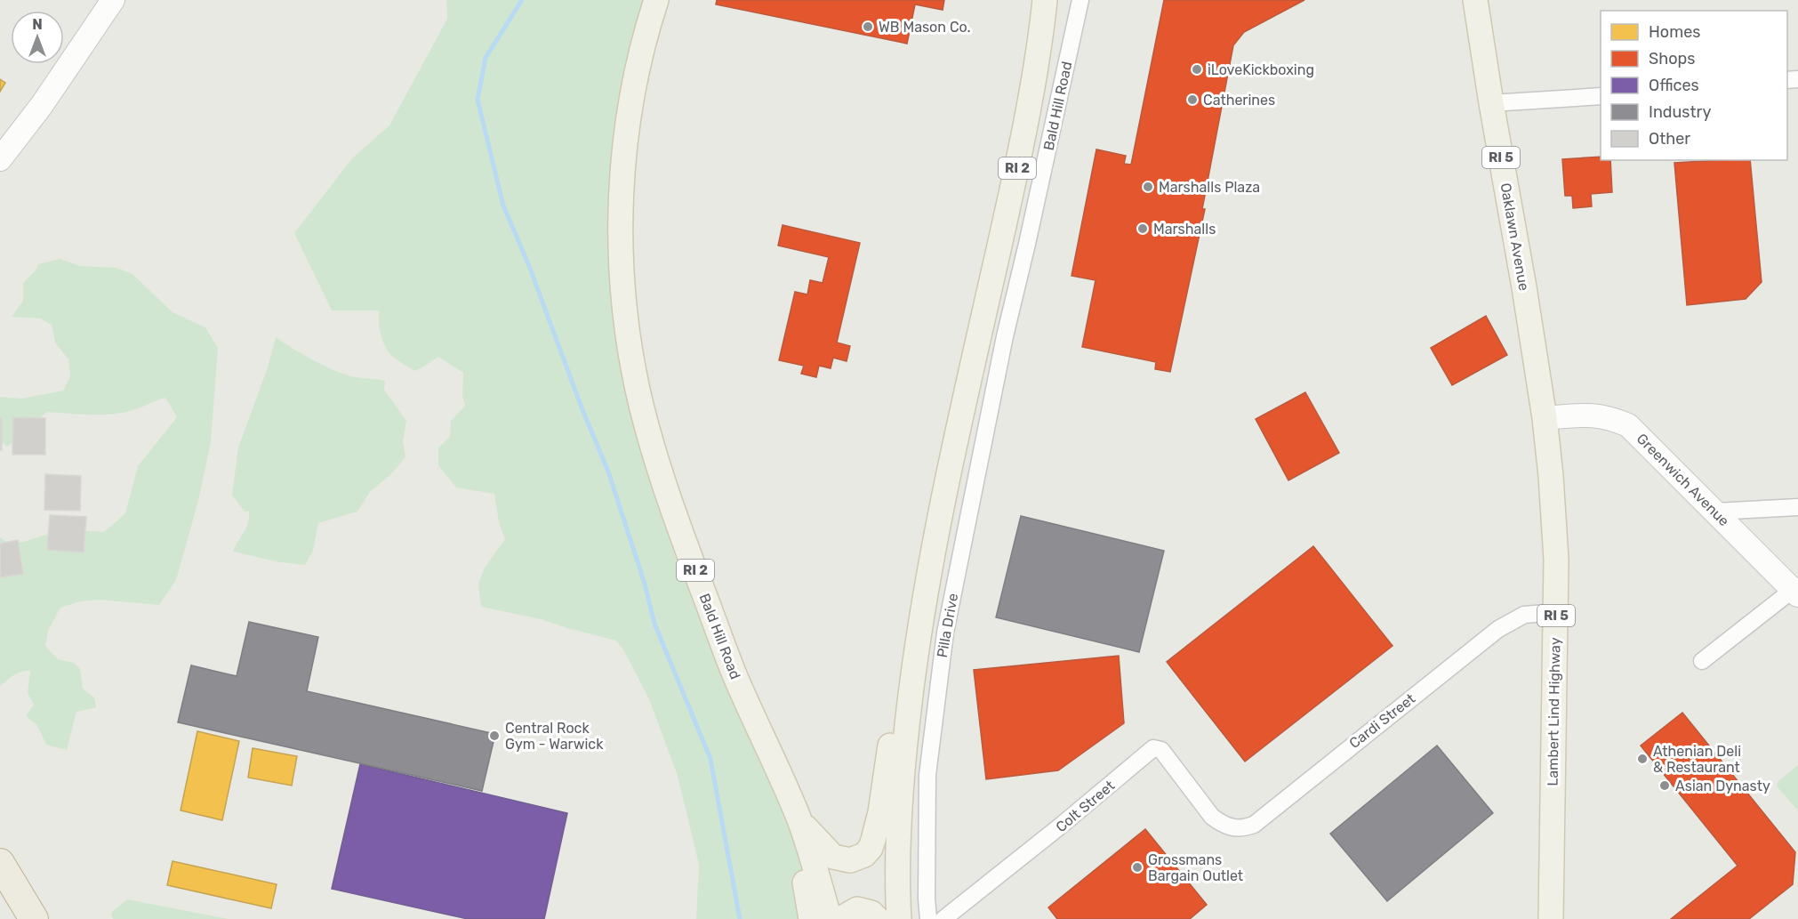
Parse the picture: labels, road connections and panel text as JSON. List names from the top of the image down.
{
  "streets": {
    "main road": [
      "Bald Hill Road",
      "RI 5",
      "RI 2",
      "Oaklawn Avenue",
      "Lambert Lind Highway"
    ],
    "street": [
      "Greenwich Avenue",
      "Pilla Drive",
      "Cardi Street",
      "Colt Street"
    ]
  },
  "crossings": [
    ["Bald Hill Road", "Pilla Drive"],
    ["Oaklawn Avenue", "Lambert Lind Highway"],
    ["Greenwich Avenue", "Lambert Lind Highway"],
    ["Lambert Lind Highway", "Cardi Street"],
    ["Cardi Street", "Colt Street"]
  ],
  "places": [
    "WB Mason Co.",
    "iLoveKickboxing",
    "Catherines",
    "Marshalls Plaza",
    "Marshalls",
    "Central Rock Gym - Warwick",
    "Athenian Deli & Restaurant",
    "Asian Dynasty",
    "Grossmans Bargain Outlet"
  ],
  "legend": [
    "Homes",
    "Shops",
    "Offices",
    "Industry",
    "Other"
  ],
  "north": "top"
}
